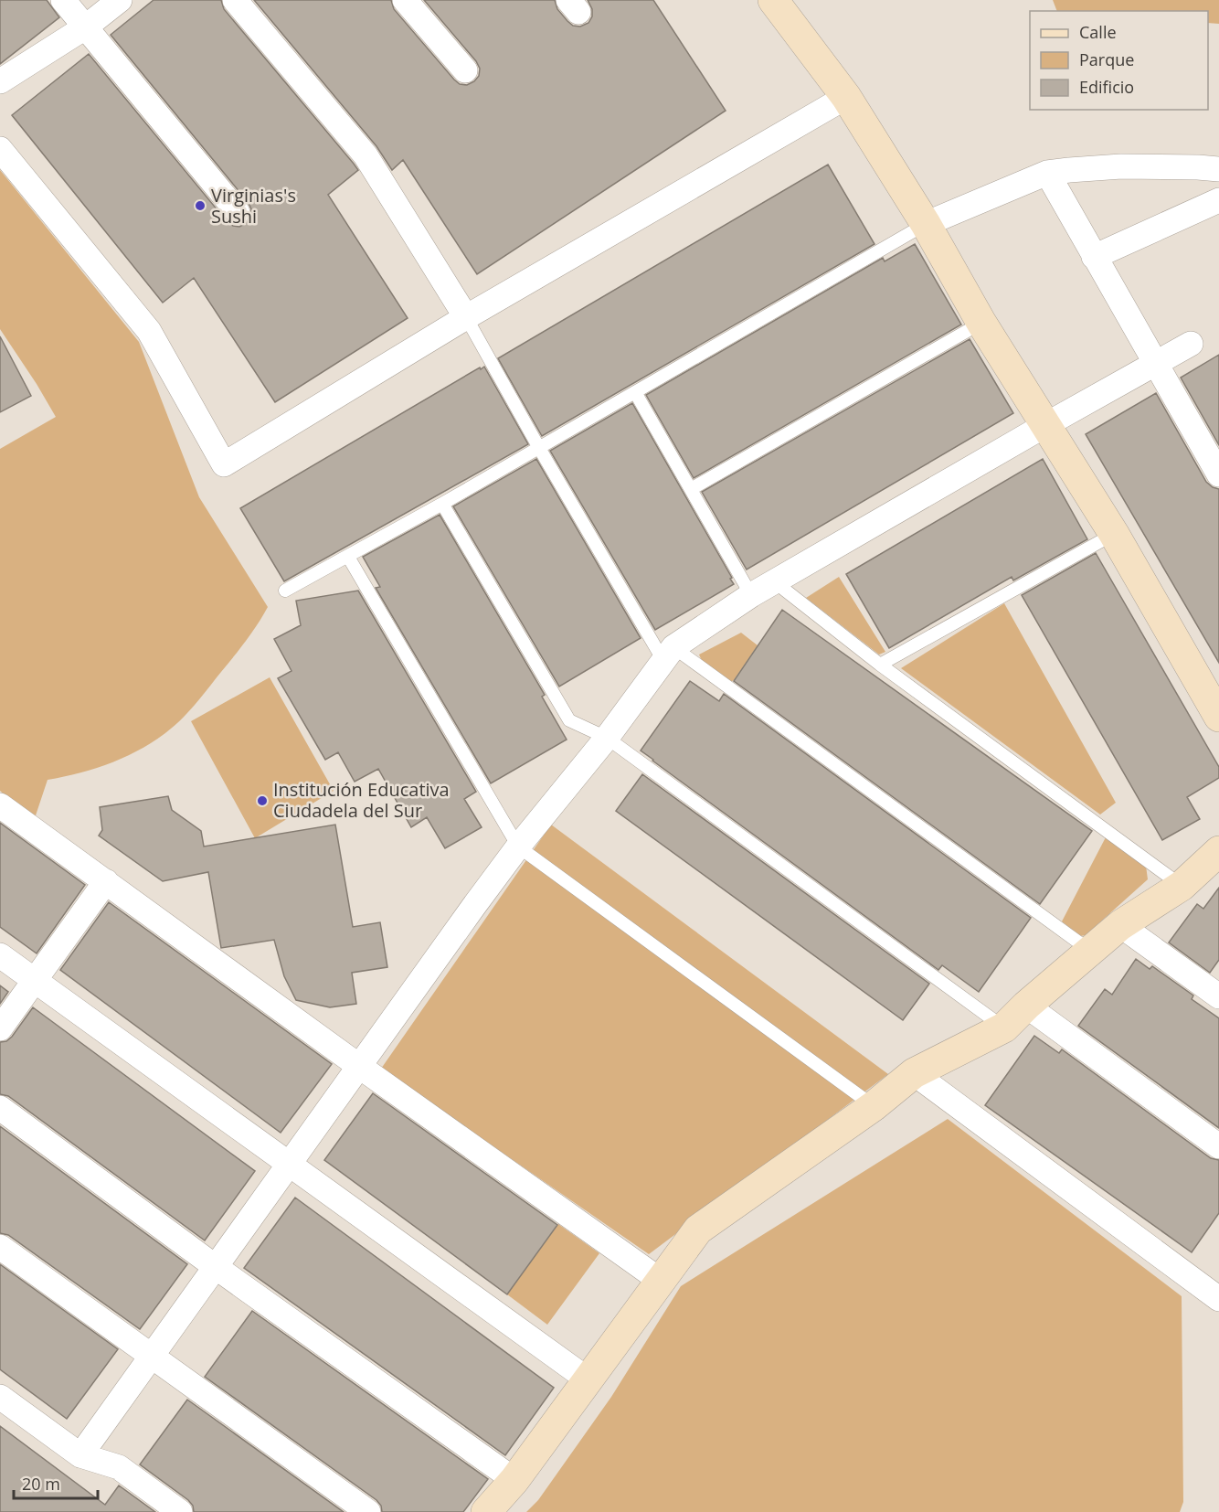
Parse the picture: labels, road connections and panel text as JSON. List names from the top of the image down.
{
  "places": ["Virginias's Sushi", "Institución Educativa Ciudadela del Sur"],
  "legend": ["Calle", "Parque", "Edificio"],
  "scale_bar": "20 m"
}
